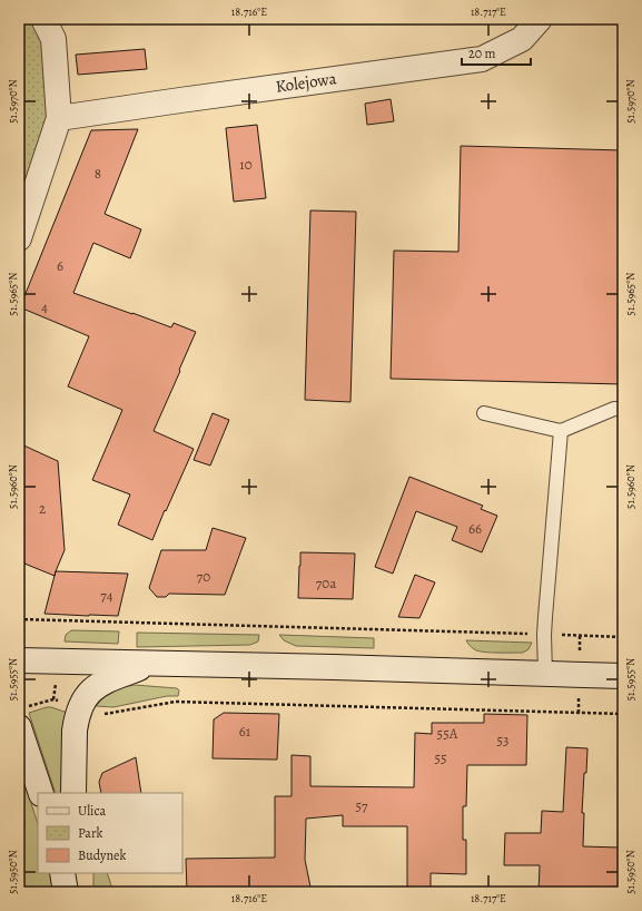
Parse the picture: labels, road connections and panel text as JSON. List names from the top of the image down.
{
  "streets": {
    "street": ["Kolejowa"]
  },
  "house_numbers": [
    "10",
    "8",
    "6",
    "4",
    "2",
    "66",
    "70",
    "70a",
    "74",
    "61",
    "55A",
    "53",
    "55",
    "57"
  ],
  "legend": ["Ulica", "Park", "Budynek"],
  "scale_bar": "20 m",
  "coordinates": [
    "18.716°E",
    "18.717°E",
    "51.5970°N",
    "51.5965°N",
    "51.5960°N",
    "51.5955°N",
    "51.5950°N"
  ]
}
